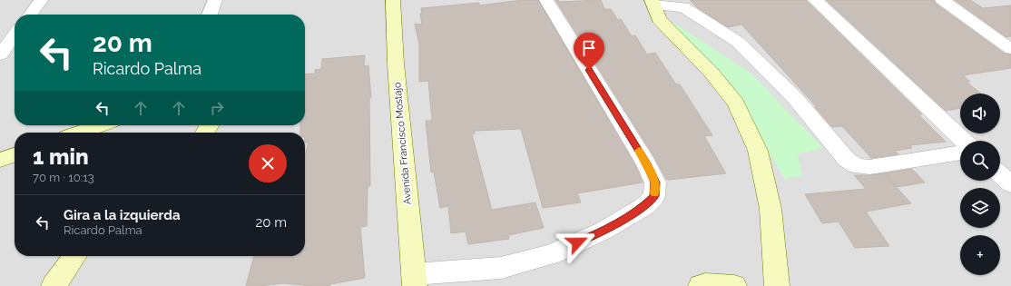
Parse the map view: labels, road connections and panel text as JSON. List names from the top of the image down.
{
  "streets": {
    "street": ["Avenida Francisco Mostajo"]
  },
  "page": {
    "turn": ["20 m", "Ricardo Palma"],
    "map_buttons": "+",
    "heading": ["1 min", "70 m · 10:13"],
    "list": [
      {
        "name": "Gira a la izquierda",
        "note": "Ricardo Palma",
        "value": "20 m"
      }
    ]
  }
}
